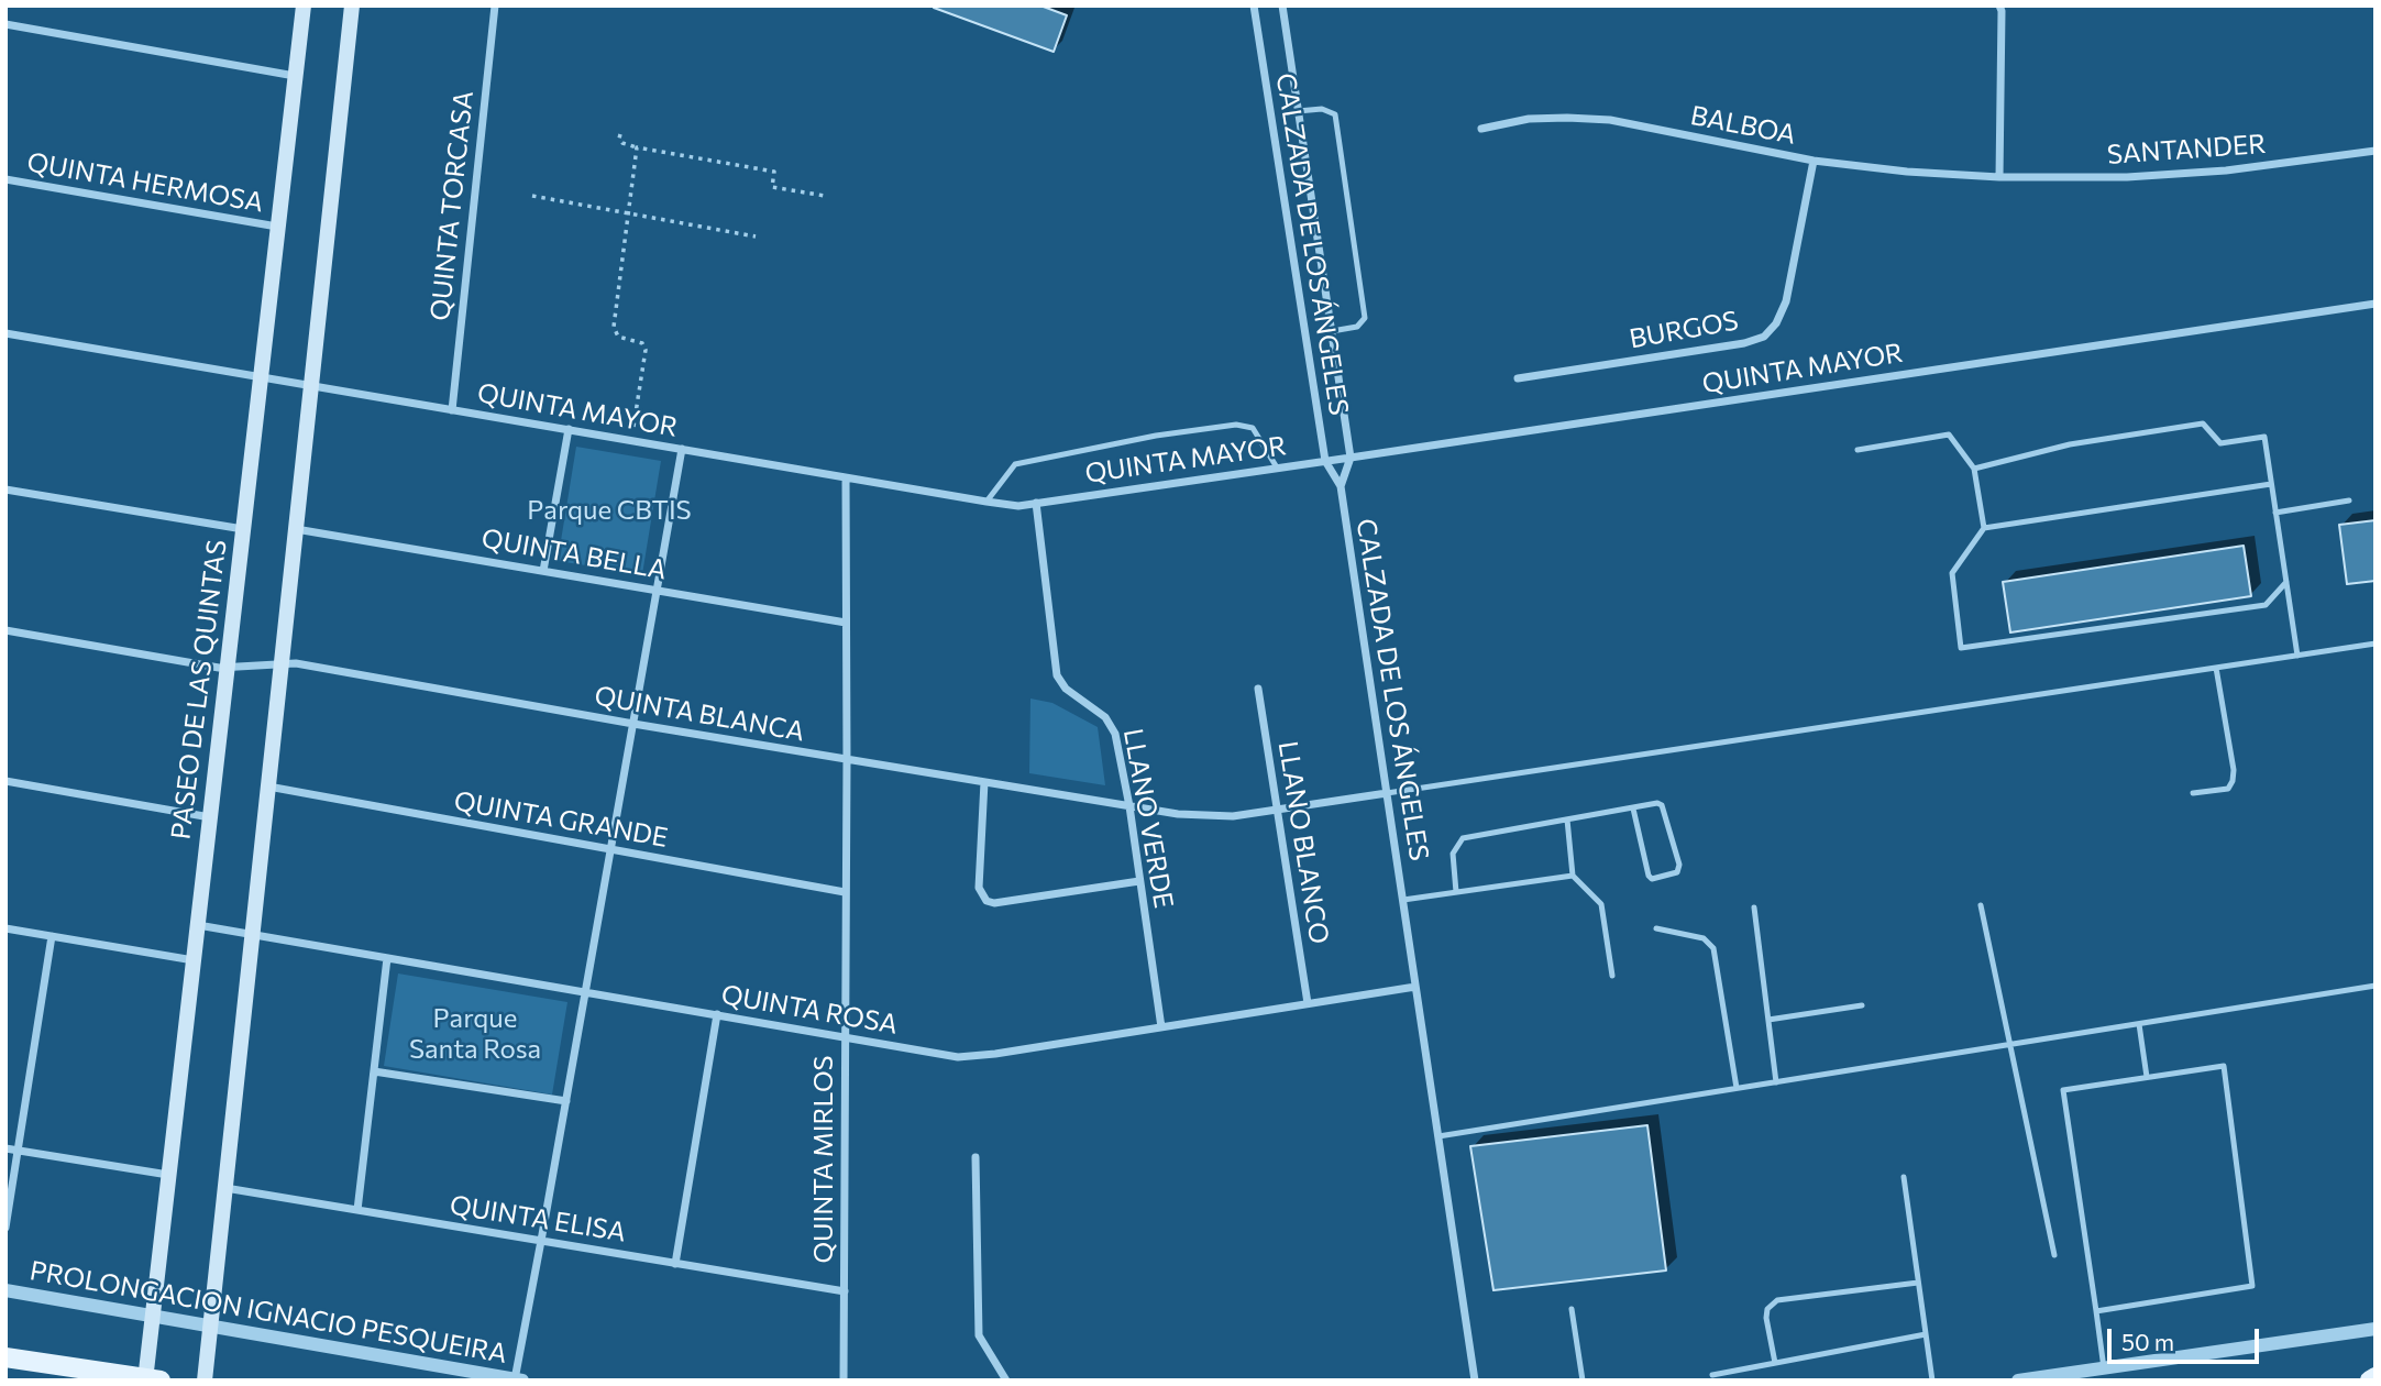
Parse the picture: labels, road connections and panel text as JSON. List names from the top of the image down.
{
  "streets": {
    "main road": ["PASEO DE LAS QUINTAS"],
    "street": [
      "BALBOA",
      "SANTANDER",
      "QUINTA HERMOSA",
      "QUINTA TORCASA",
      "CALZADA DE LOS ÁNGELES",
      "BURGOS",
      "QUINTA MAYOR",
      "QUINTA BELLA",
      "QUINTA BLANCA",
      "LLANO VERDE",
      "QUINTA GRANDE",
      "LLANO BLANCO",
      "QUINTA ROSA",
      "QUINTA MIRLOS",
      "QUINTA ELISA",
      "PROLONGACION IGNACIO PESQUEIRA"
    ]
  },
  "crossings": [
    ["BALBOA", "SANTANDER"],
    ["BALBOA", "BURGOS"],
    ["QUINTA HERMOSA", "PASEO DE LAS QUINTAS"],
    ["QUINTA TORCASA", "QUINTA MAYOR"],
    ["CALZADA DE LOS ÁNGELES", "QUINTA MAYOR"],
    ["CALZADA DE LOS ÁNGELES", "QUINTA BLANCA"],
    ["CALZADA DE LOS ÁNGELES", "QUINTA ROSA"],
    ["QUINTA MAYOR", "PASEO DE LAS QUINTAS"],
    ["QUINTA MAYOR", "LLANO VERDE"],
    ["QUINTA MAYOR", "QUINTA MIRLOS"],
    ["QUINTA BELLA", "QUINTA MIRLOS"],
    ["PASEO DE LAS QUINTAS", "QUINTA BLANCA"],
    ["PASEO DE LAS QUINTAS", "QUINTA ROSA"],
    ["PASEO DE LAS QUINTAS", "PROLONGACION IGNACIO PESQUEIRA"],
    ["QUINTA BLANCA", "LLANO VERDE"],
    ["QUINTA BLANCA", "LLANO BLANCO"],
    ["QUINTA BLANCA", "QUINTA MIRLOS"],
    ["LLANO VERDE", "QUINTA ROSA"],
    ["QUINTA GRANDE", "QUINTA MIRLOS"],
    ["LLANO BLANCO", "QUINTA ROSA"],
    ["QUINTA ROSA", "QUINTA MIRLOS"],
    ["QUINTA MIRLOS", "QUINTA ELISA"]
  ],
  "parks": ["Parque CBTIS", "Parque Santa Rosa"],
  "scale_bar": "50 m"
}
